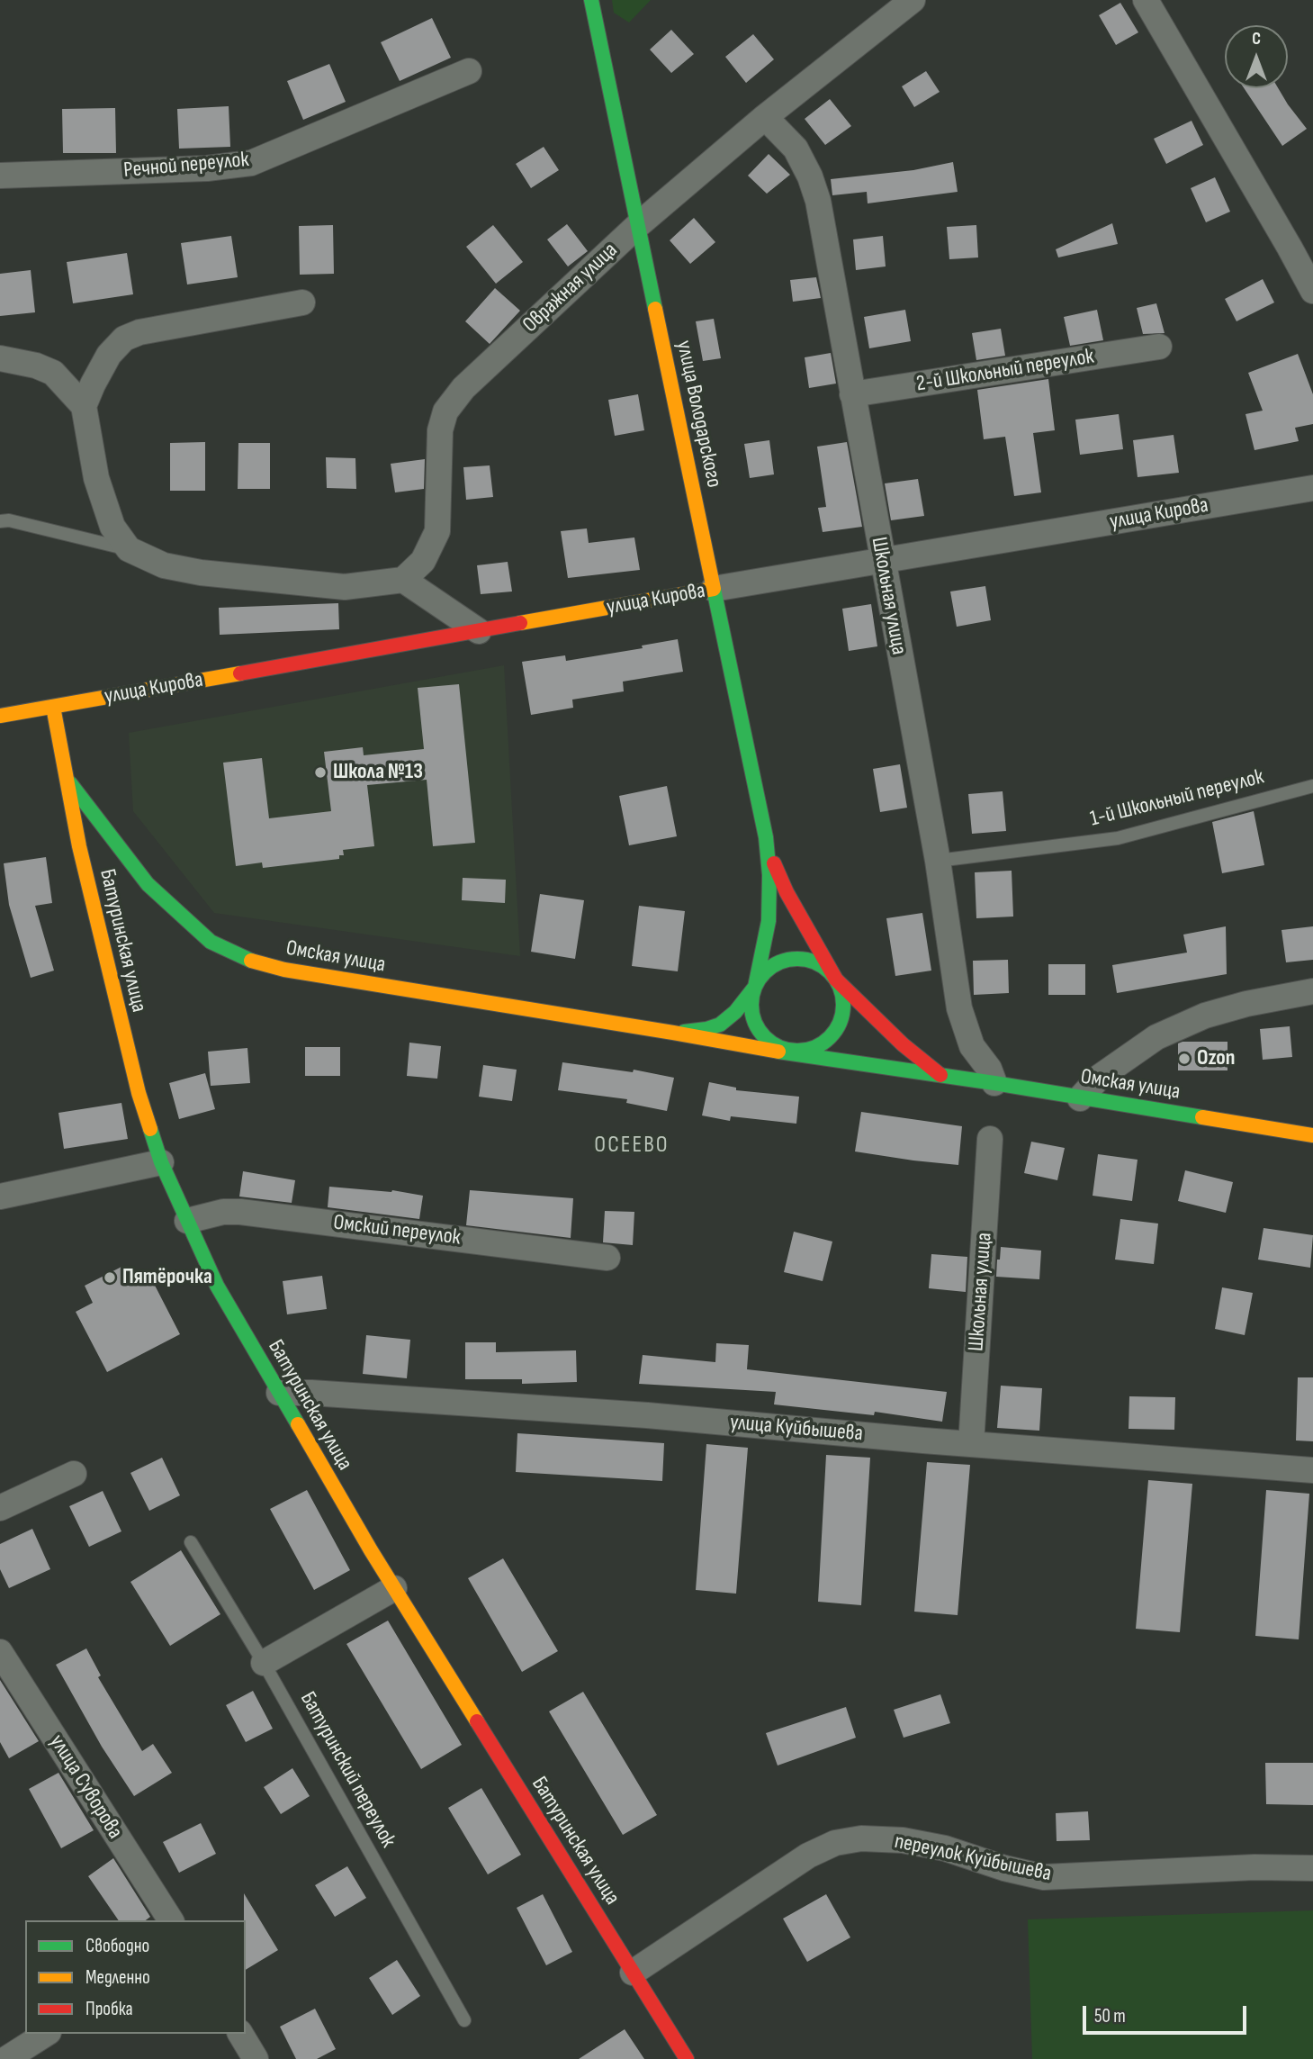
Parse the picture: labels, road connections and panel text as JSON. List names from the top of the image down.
{
  "streets": {
    "main road": [
      "улица Володарского",
      "улица Кирова",
      "Батуринская улица",
      "Омская улица"
    ],
    "street": [
      "Речной переулок",
      "Овражная улица",
      "2-й Школьный переулок",
      "Школьная улица",
      "Омский переулок",
      "улица Куйбышева",
      "улица Суворова",
      "переулок Куйбышева"
    ],
    "lane": ["1-й Школьный переулок", "Батуринский переулок"]
  },
  "crossings": [
    ["Овражная улица", "улица Володарского"],
    ["Овражная улица", "Школьная улица"],
    ["2-й Школьный переулок", "Школьная улица"],
    ["улица Володарского", "улица Кирова"],
    ["улица Володарского", "Омская улица"],
    ["улица Кирова", "Школьная улица"],
    ["улица Кирова", "Батуринская улица"],
    ["Школьная улица", "1-й Школьный переулок"],
    ["Школьная улица", "Омская улица"],
    ["Школьная улица", "улица Куйбышева"],
    ["Батуринская улица", "Омская улица"],
    ["Батуринская улица", "Омский переулок"],
    ["Батуринская улица", "улица Куйбышева"],
    ["Батуринская улица", "переулок Куйбышева"]
  ],
  "districts": ["ОСЕЕВО"],
  "places": ["Школа №13", "Ozon", "Пятёрочка"],
  "legend": ["Свободно", "Медленно", "Пробка"],
  "scale_bar": "50 m",
  "north": "top"
}
